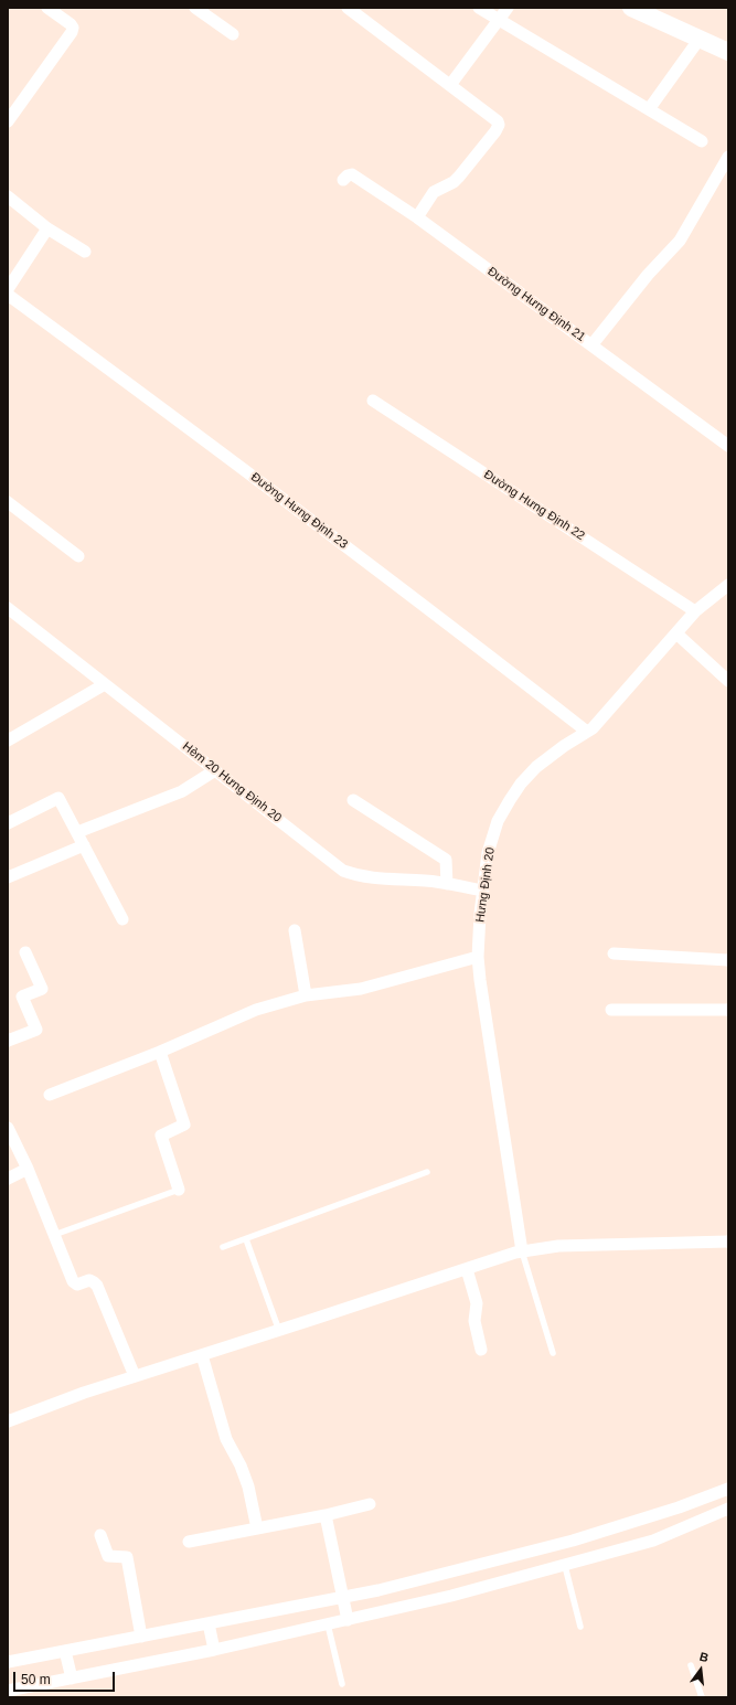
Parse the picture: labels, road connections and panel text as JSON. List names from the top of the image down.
{
  "streets": {
    "street": [
      "Đường Hưng Định 21",
      "Đường Hưng Định 22",
      "Đường Hưng Định 23",
      "Hẻm 20 Hưng Định 20",
      "Hưng Định 20"
    ]
  },
  "crossings": [
    ["Đường Hưng Định 22", "Hưng Định 20"],
    ["Đường Hưng Định 23", "Hưng Định 20"],
    ["Hẻm 20 Hưng Định 20", "Hưng Định 20"]
  ],
  "scale_bar": "50 m",
  "north": "top"
}
